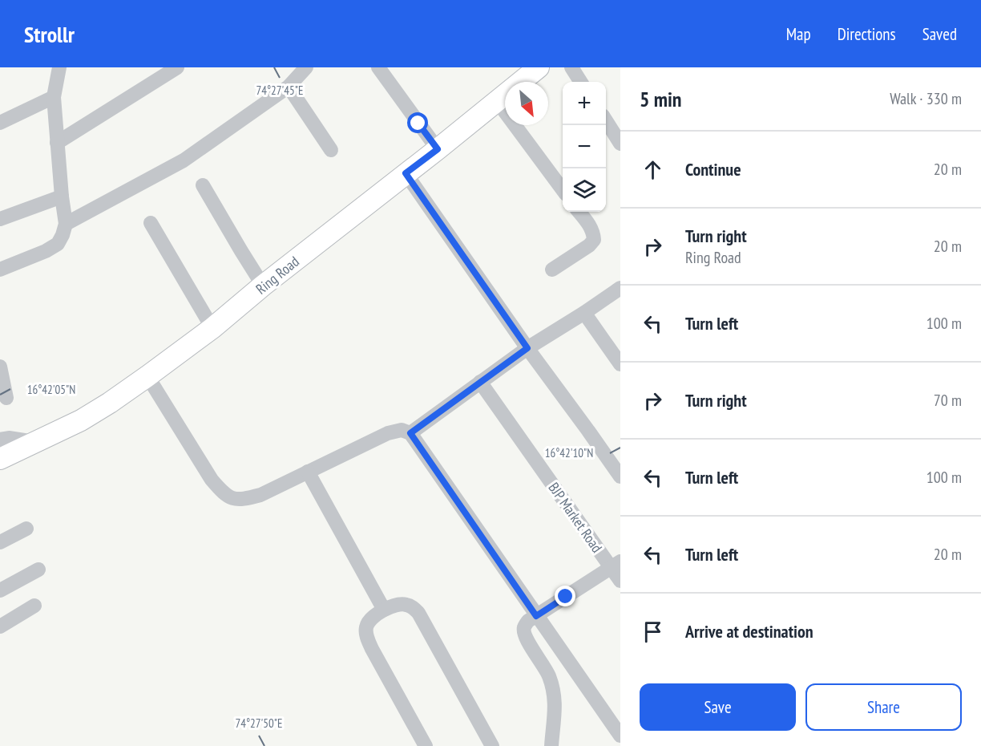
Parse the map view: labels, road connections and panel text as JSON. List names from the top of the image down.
{
  "streets": {
    "main road": ["Ring Road"],
    "street": ["BJP Market Road"]
  },
  "north": "bottom right",
  "page": {
    "header": "Strollr",
    "nav": ["Map", "Directions", "Saved"],
    "heading": ["5 min", "Walk · 330 m"],
    "map_buttons": ["+", "−"],
    "list": [
      ["Continue", "20 m"],
      ["Turn right", "Ring Road", "20 m"],
      ["Turn left", "100 m"],
      ["Turn right", "70 m"],
      ["Turn left", "100 m"],
      ["Turn left", "20 m"],
      "Arrive at destination"
    ],
    "buttons": ["Save", "Share"]
  },
  "coordinates": [
    "74°27'45\"E",
    "16°42'05\"N",
    "16°42'10\"N",
    "74°27'50\"E"
  ]
}
